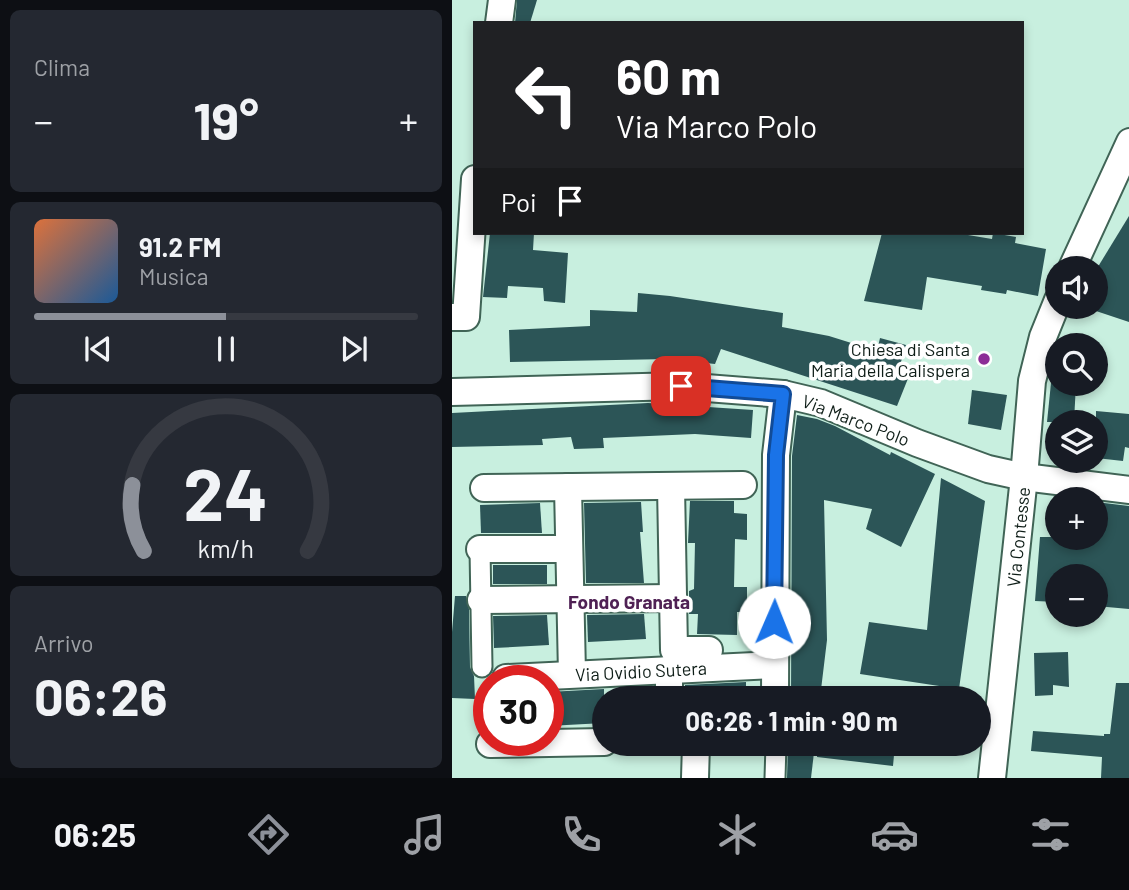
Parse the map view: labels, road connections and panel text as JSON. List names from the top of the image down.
{
  "streets": {
    "street": ["Via Marco Polo", "Via Contesse", "Via Ovidio Sutera"]
  },
  "crossings": [
    ["Via Marco Polo", "Via Contesse"]
  ],
  "districts": ["Fondo Granata"],
  "places": ["Chiesa di Santa Maria della Calispera"],
  "page": {
    "tile": [
      "Clima",
      ["Arrivo", "06:26"]
    ],
    "turn": ["60 m", "Via Marco Polo"],
    "heat": ["−", "19°", "+"],
    "then": "Poi",
    "song": ["91.2 FM", "Musica"],
    "map_buttons": ["+", "−"],
    "limit": "30",
    "trip": "06:26 · 1 min · 90 m",
    "tabs": "06:25",
    "gauge": ["24", "km/h"]
  }
}
